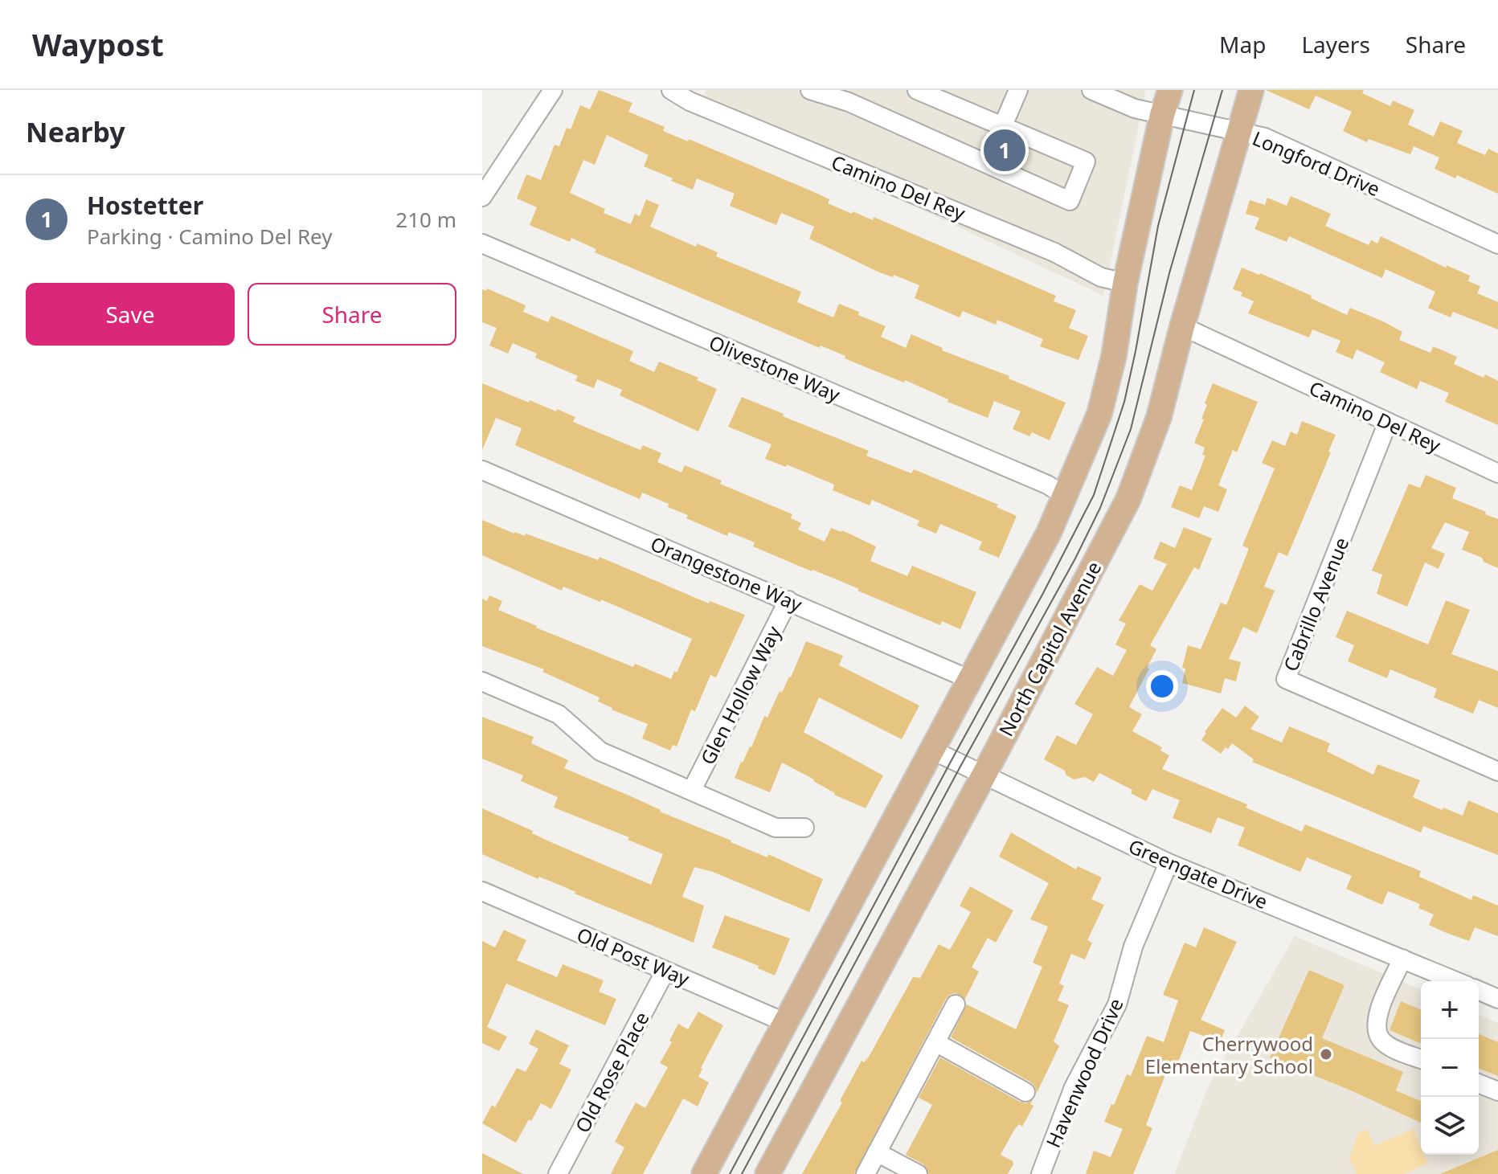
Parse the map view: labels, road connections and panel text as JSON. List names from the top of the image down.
{
  "streets": {
    "main road": ["North Capitol Avenue"],
    "street": [
      "Longford Drive",
      "Camino Del Rey",
      "Olivestone Way",
      "Orangestone Way",
      "Cabrillo Avenue",
      "Glen Hollow Way",
      "Greengate Drive",
      "Old Post Way",
      "Old Rose Place",
      "Havenwood Drive"
    ]
  },
  "crossings": [
    ["Longford Drive", "North Capitol Avenue"],
    ["Camino Del Rey", "Cabrillo Avenue"],
    ["Camino Del Rey", "North Capitol Avenue"],
    ["Orangestone Way", "Glen Hollow Way"],
    ["North Capitol Avenue", "Greengate Drive"],
    ["Greengate Drive", "Havenwood Drive"],
    ["Old Post Way", "Old Rose Place"]
  ],
  "places": ["Cherrywood Elementary School"],
  "page": {
    "header": "Waypost",
    "nav": ["Map", "Layers", "Share"],
    "heading": "Nearby",
    "pins": "1",
    "list": [
      {
        "mark": "1",
        "name": "Hostetter",
        "note": "Parking · Camino Del Rey",
        "value": "210 m"
      }
    ],
    "buttons": ["Save", "Share"],
    "map_buttons": ["+", "−"]
  }
}
